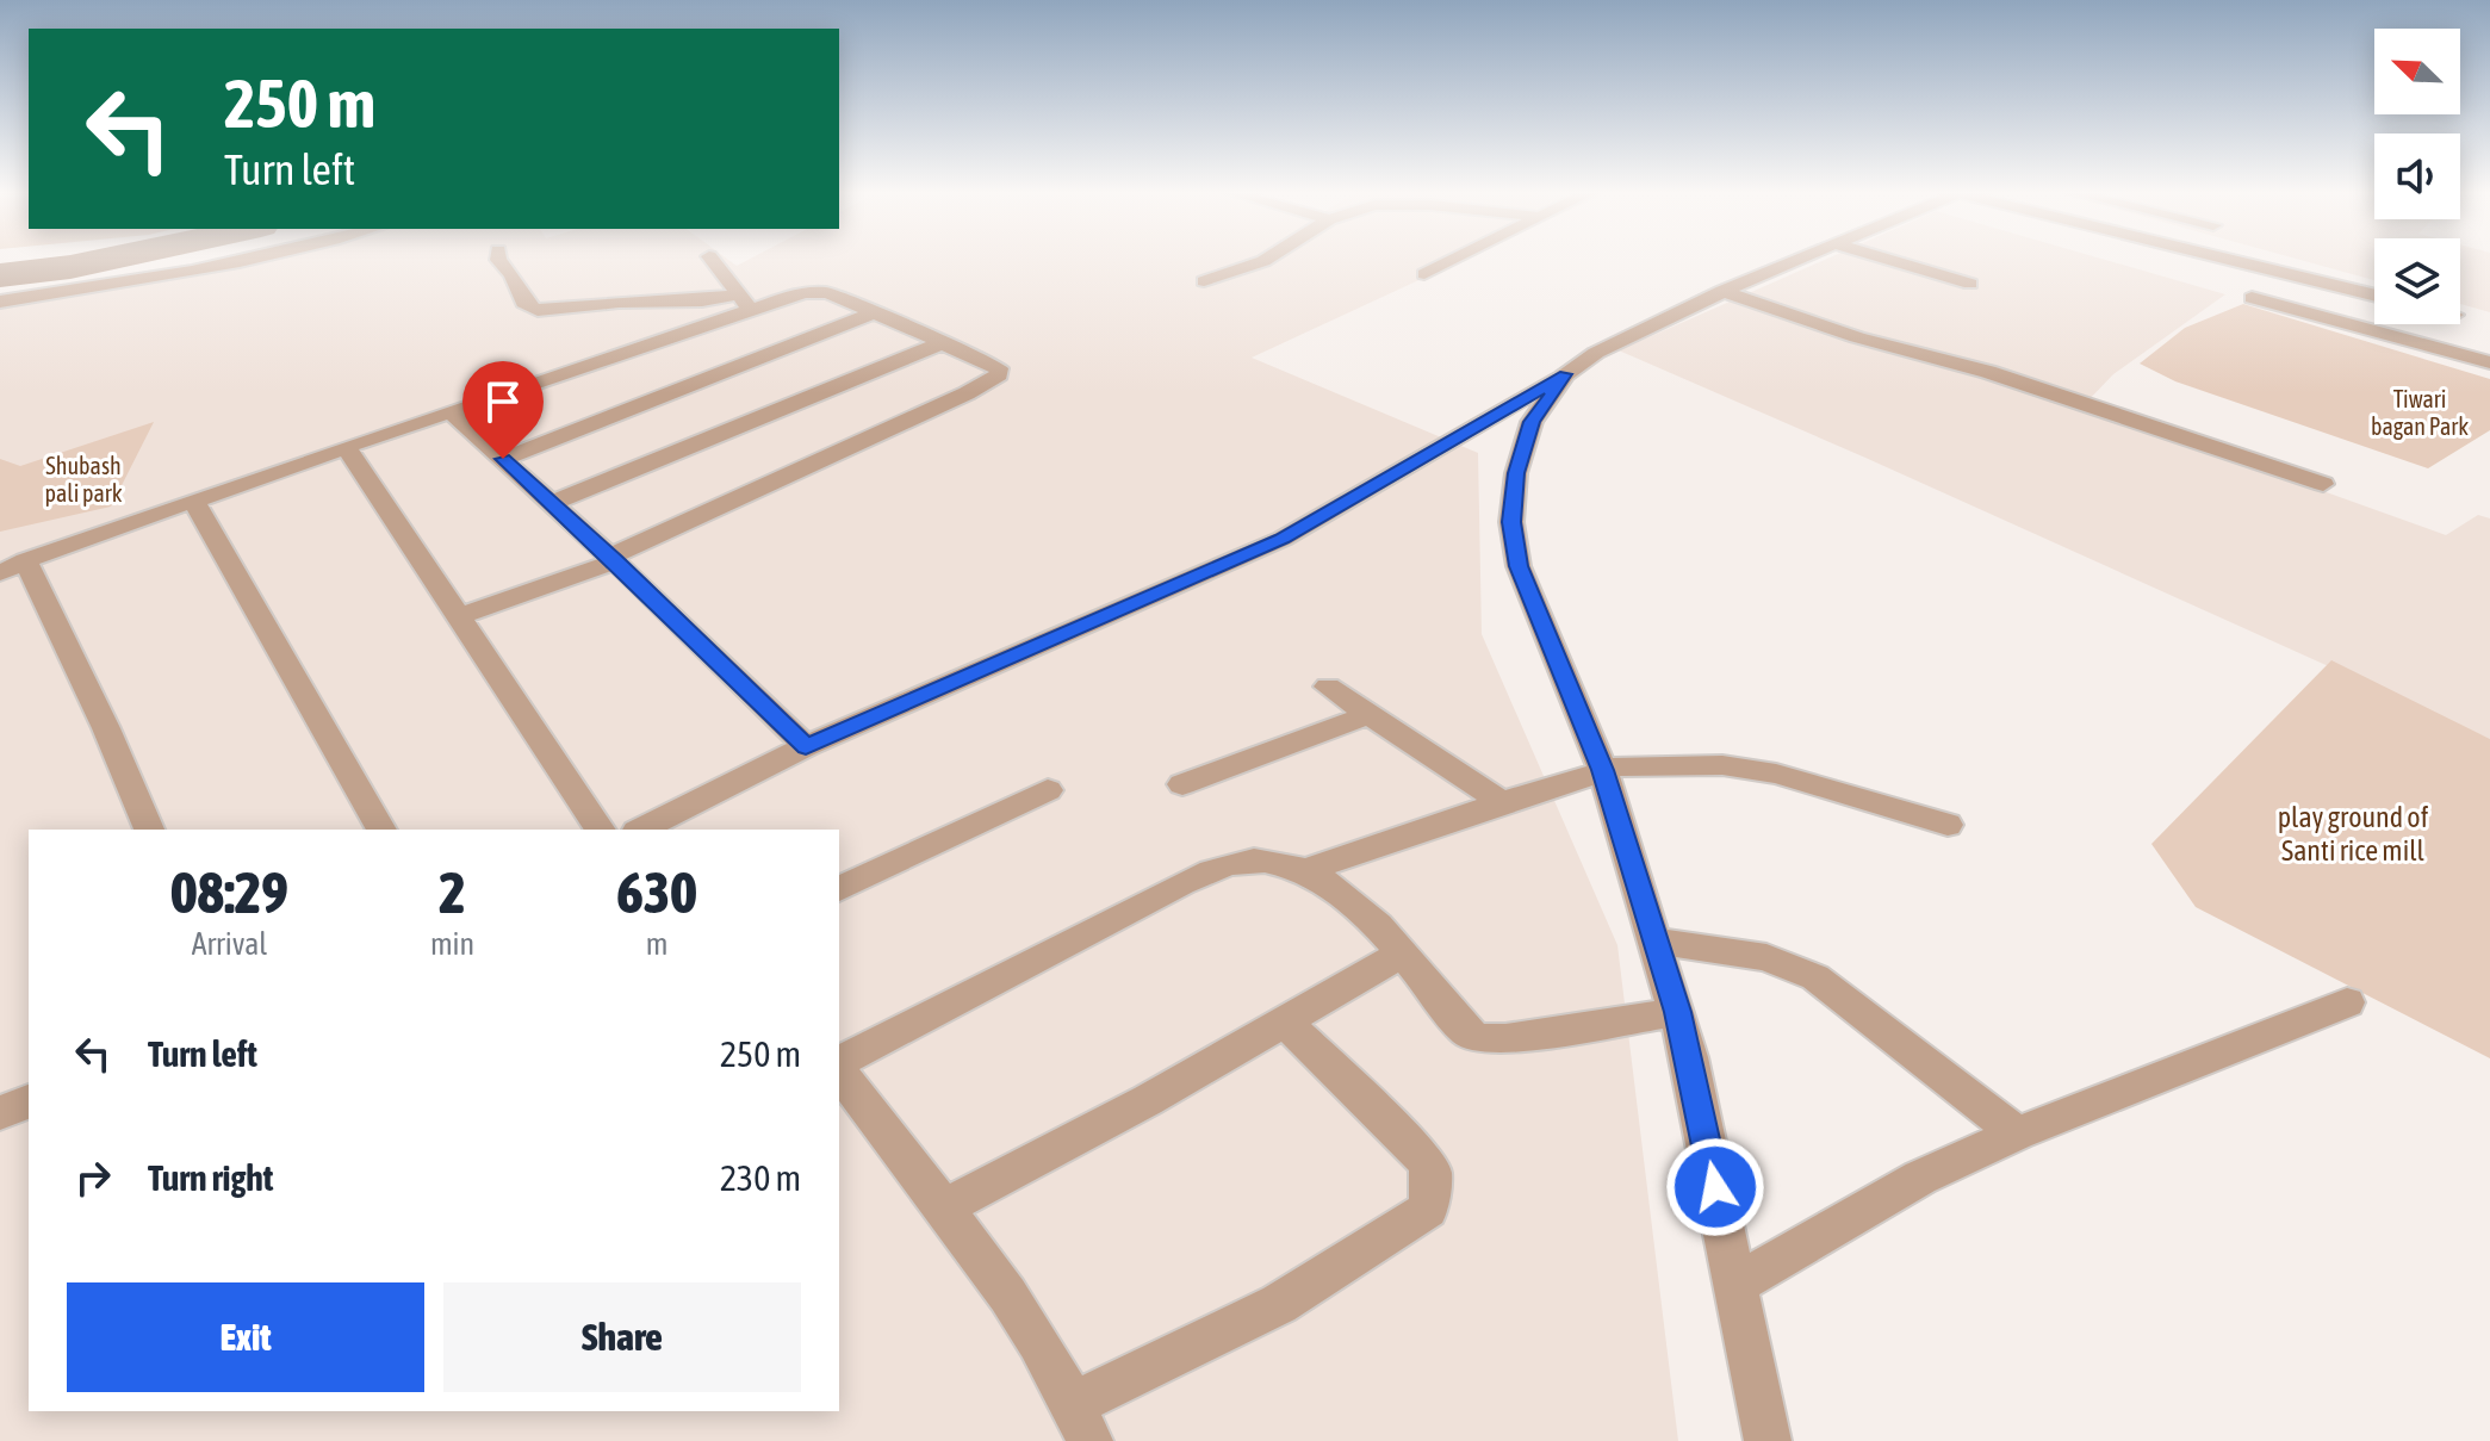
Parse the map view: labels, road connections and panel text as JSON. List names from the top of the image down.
{
  "parks": ["Tiwari bagan Park", "Shubash pali park", "play ground of Santi rice mill"],
  "north": "top left",
  "page": {
    "turn": ["250 m", "Turn left"],
    "eta": [
      "08:29",
      "Arrival",
      "2",
      "min",
      "630",
      "m"
    ],
    "list": [
      {
        "name": "Turn left",
        "value": "250 m"
      },
      {
        "name": "Turn right",
        "value": "230 m"
      }
    ],
    "buttons": ["Exit", "Share"]
  }
}
